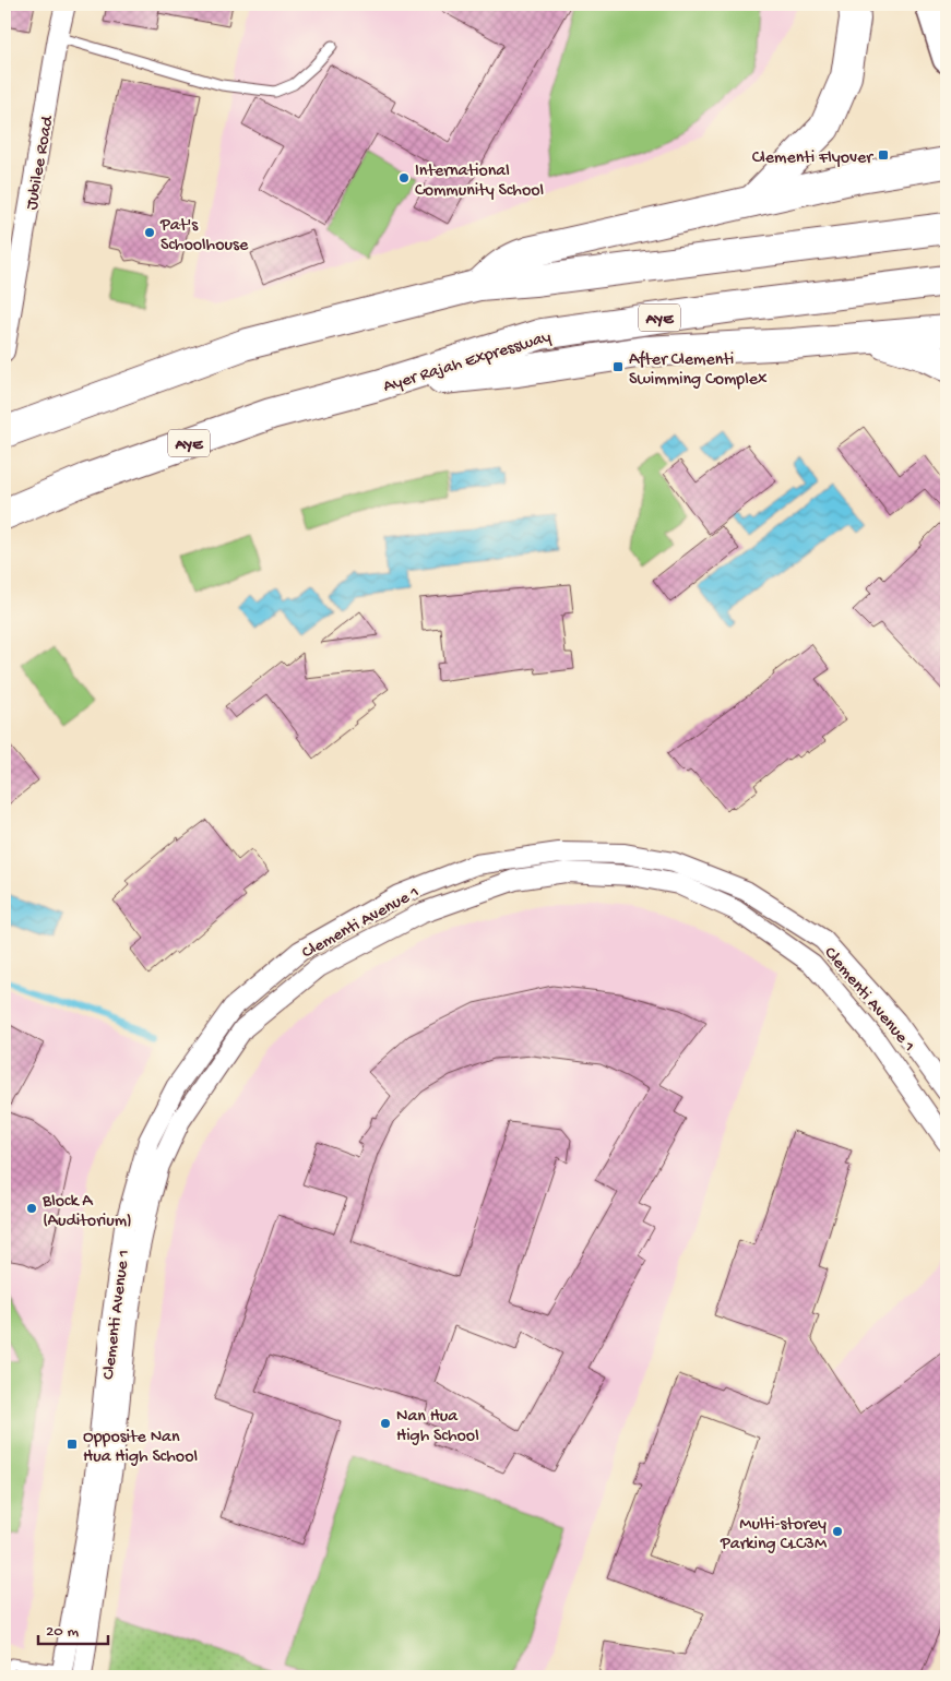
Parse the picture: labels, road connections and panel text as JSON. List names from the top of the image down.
{
  "streets": {
    "highway": ["AYE", "Ayer Rajah Expressway"],
    "street": ["Jubilee Road", "Clementi Avenue 1"]
  },
  "places": {
    "transit": ["Clementi Flyover", "After Clementi Swimming Complex", "Opposite Nan Hua High School"],
    "other": [
      "International Community School",
      "Pat's Schoolhouse",
      "Block A (Auditorium)",
      "Nan Hua High School",
      "Multi-storey Parking CLC3M"
    ]
  },
  "scale_bar": "20 m"
}
